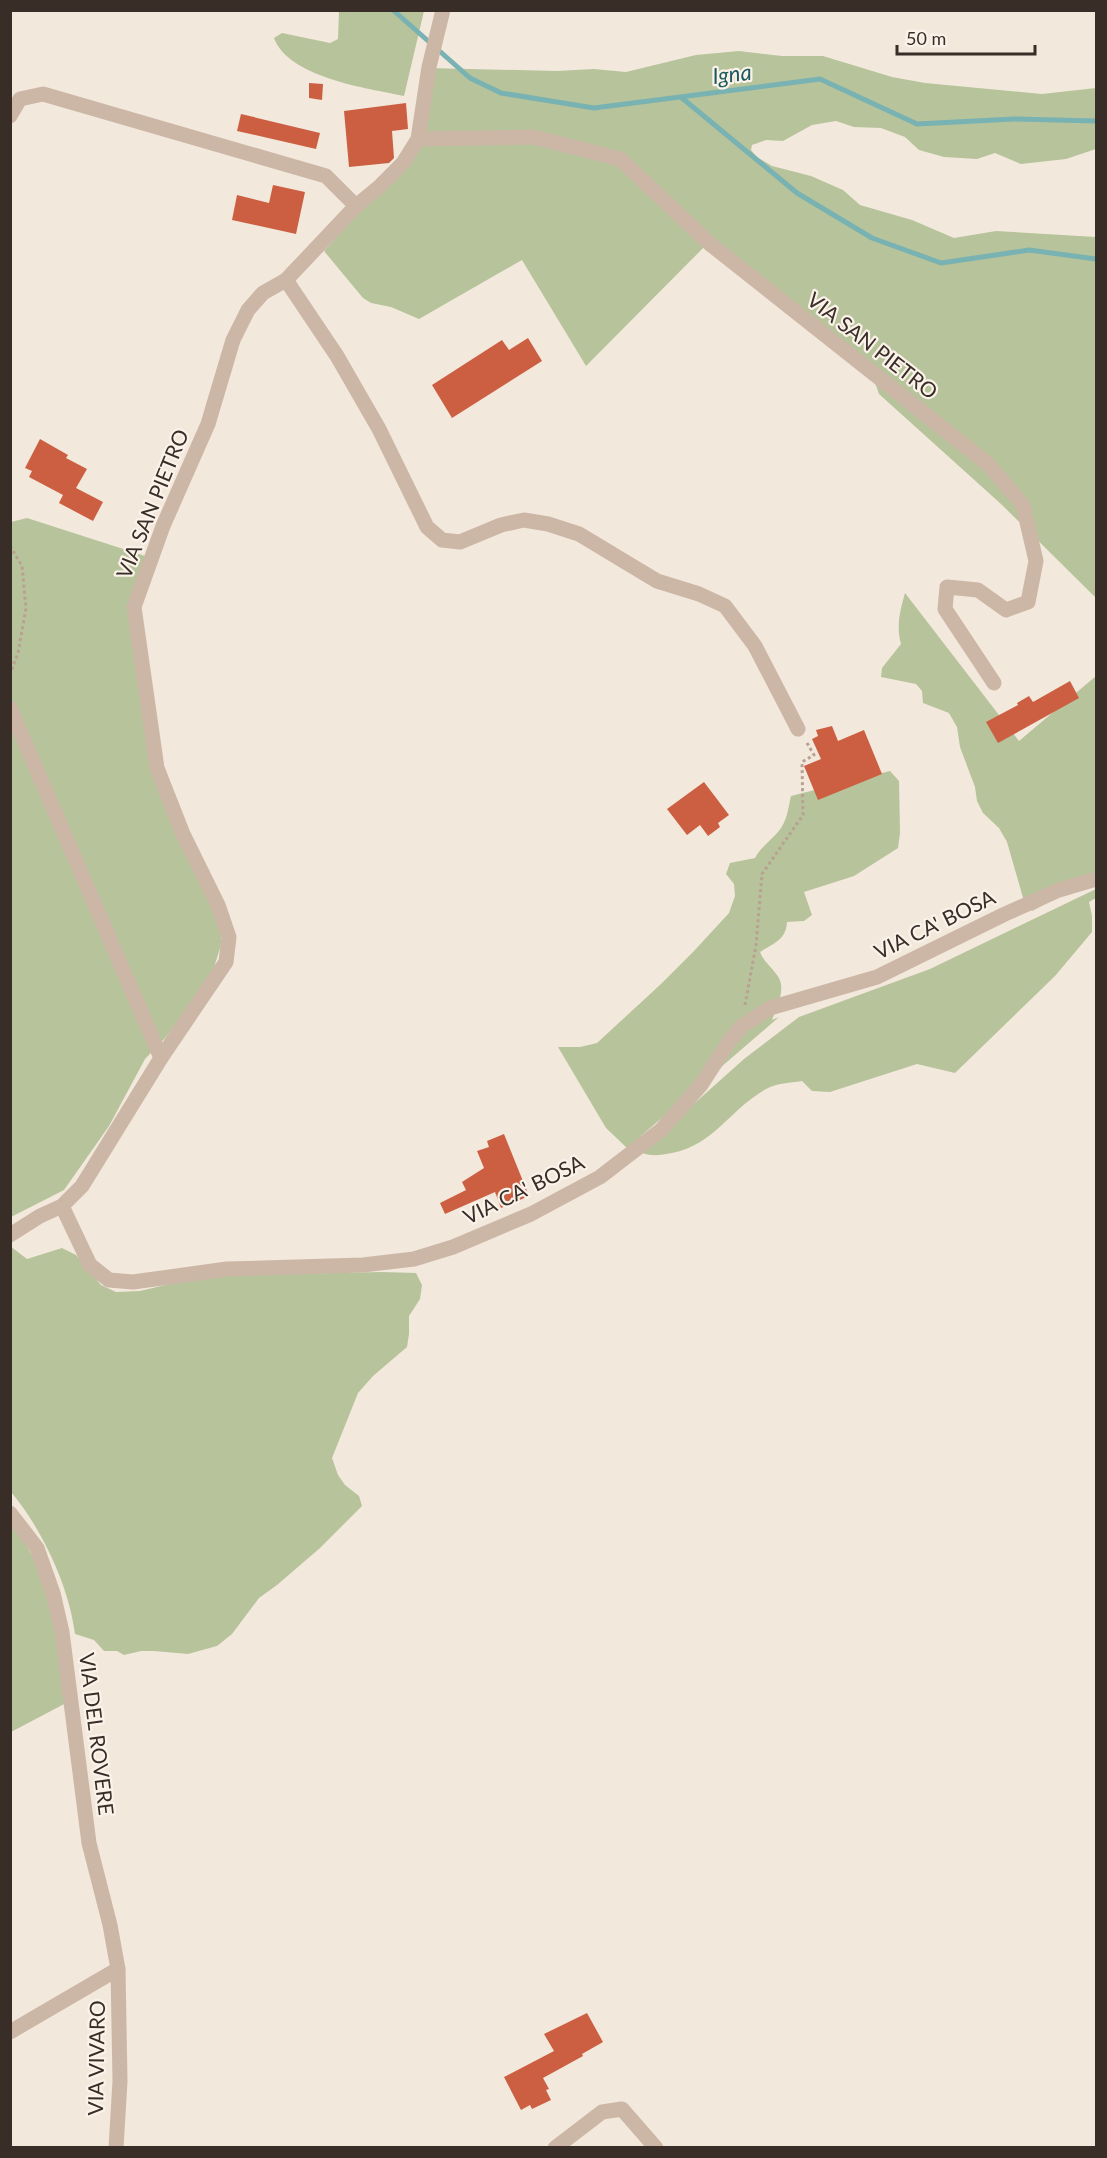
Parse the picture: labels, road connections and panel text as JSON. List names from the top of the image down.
{
  "streets": {
    "street": [
      "VIA SAN PIETRO",
      "VIA CA' BOSA",
      "VIA DEL ROVERE",
      "VIA VIVARO"
    ]
  },
  "crossings": [
    ["VIA SAN PIETRO", "VIA CA' BOSA"],
    ["VIA DEL ROVERE", "VIA VIVARO"]
  ],
  "water": ["Igna"],
  "scale_bar": "50 m"
}
